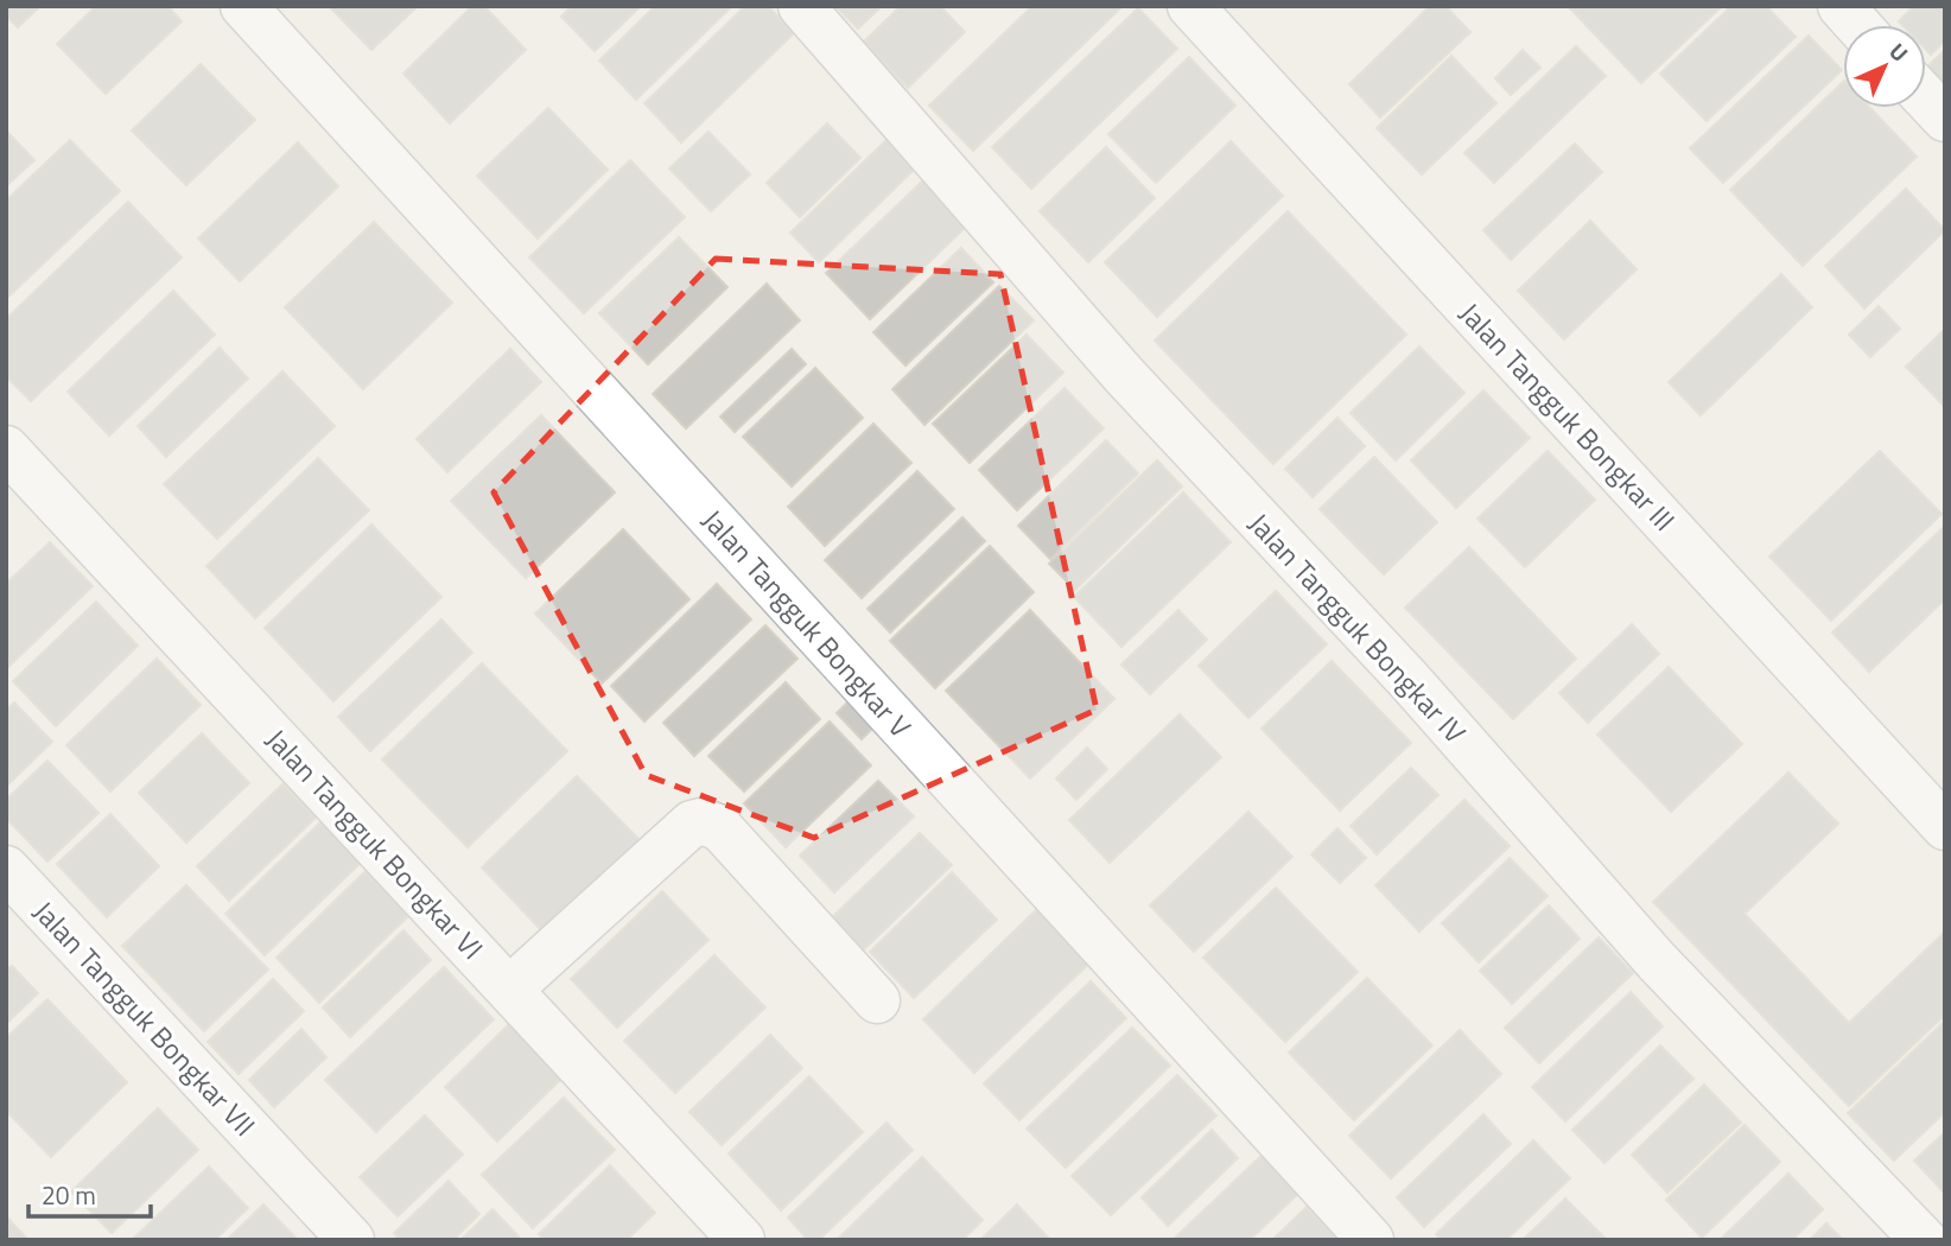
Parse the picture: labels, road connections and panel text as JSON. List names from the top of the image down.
{
  "streets": {
    "street": [
      "Jalan Tangguk Bongkar III",
      "Jalan Tangguk Bongkar V",
      "Jalan Tangguk Bongkar IV",
      "Jalan Tangguk Bongkar VI",
      "Jalan Tangguk Bongkar VII"
    ]
  },
  "scale_bar": "20 m",
  "north": "top right"
}
